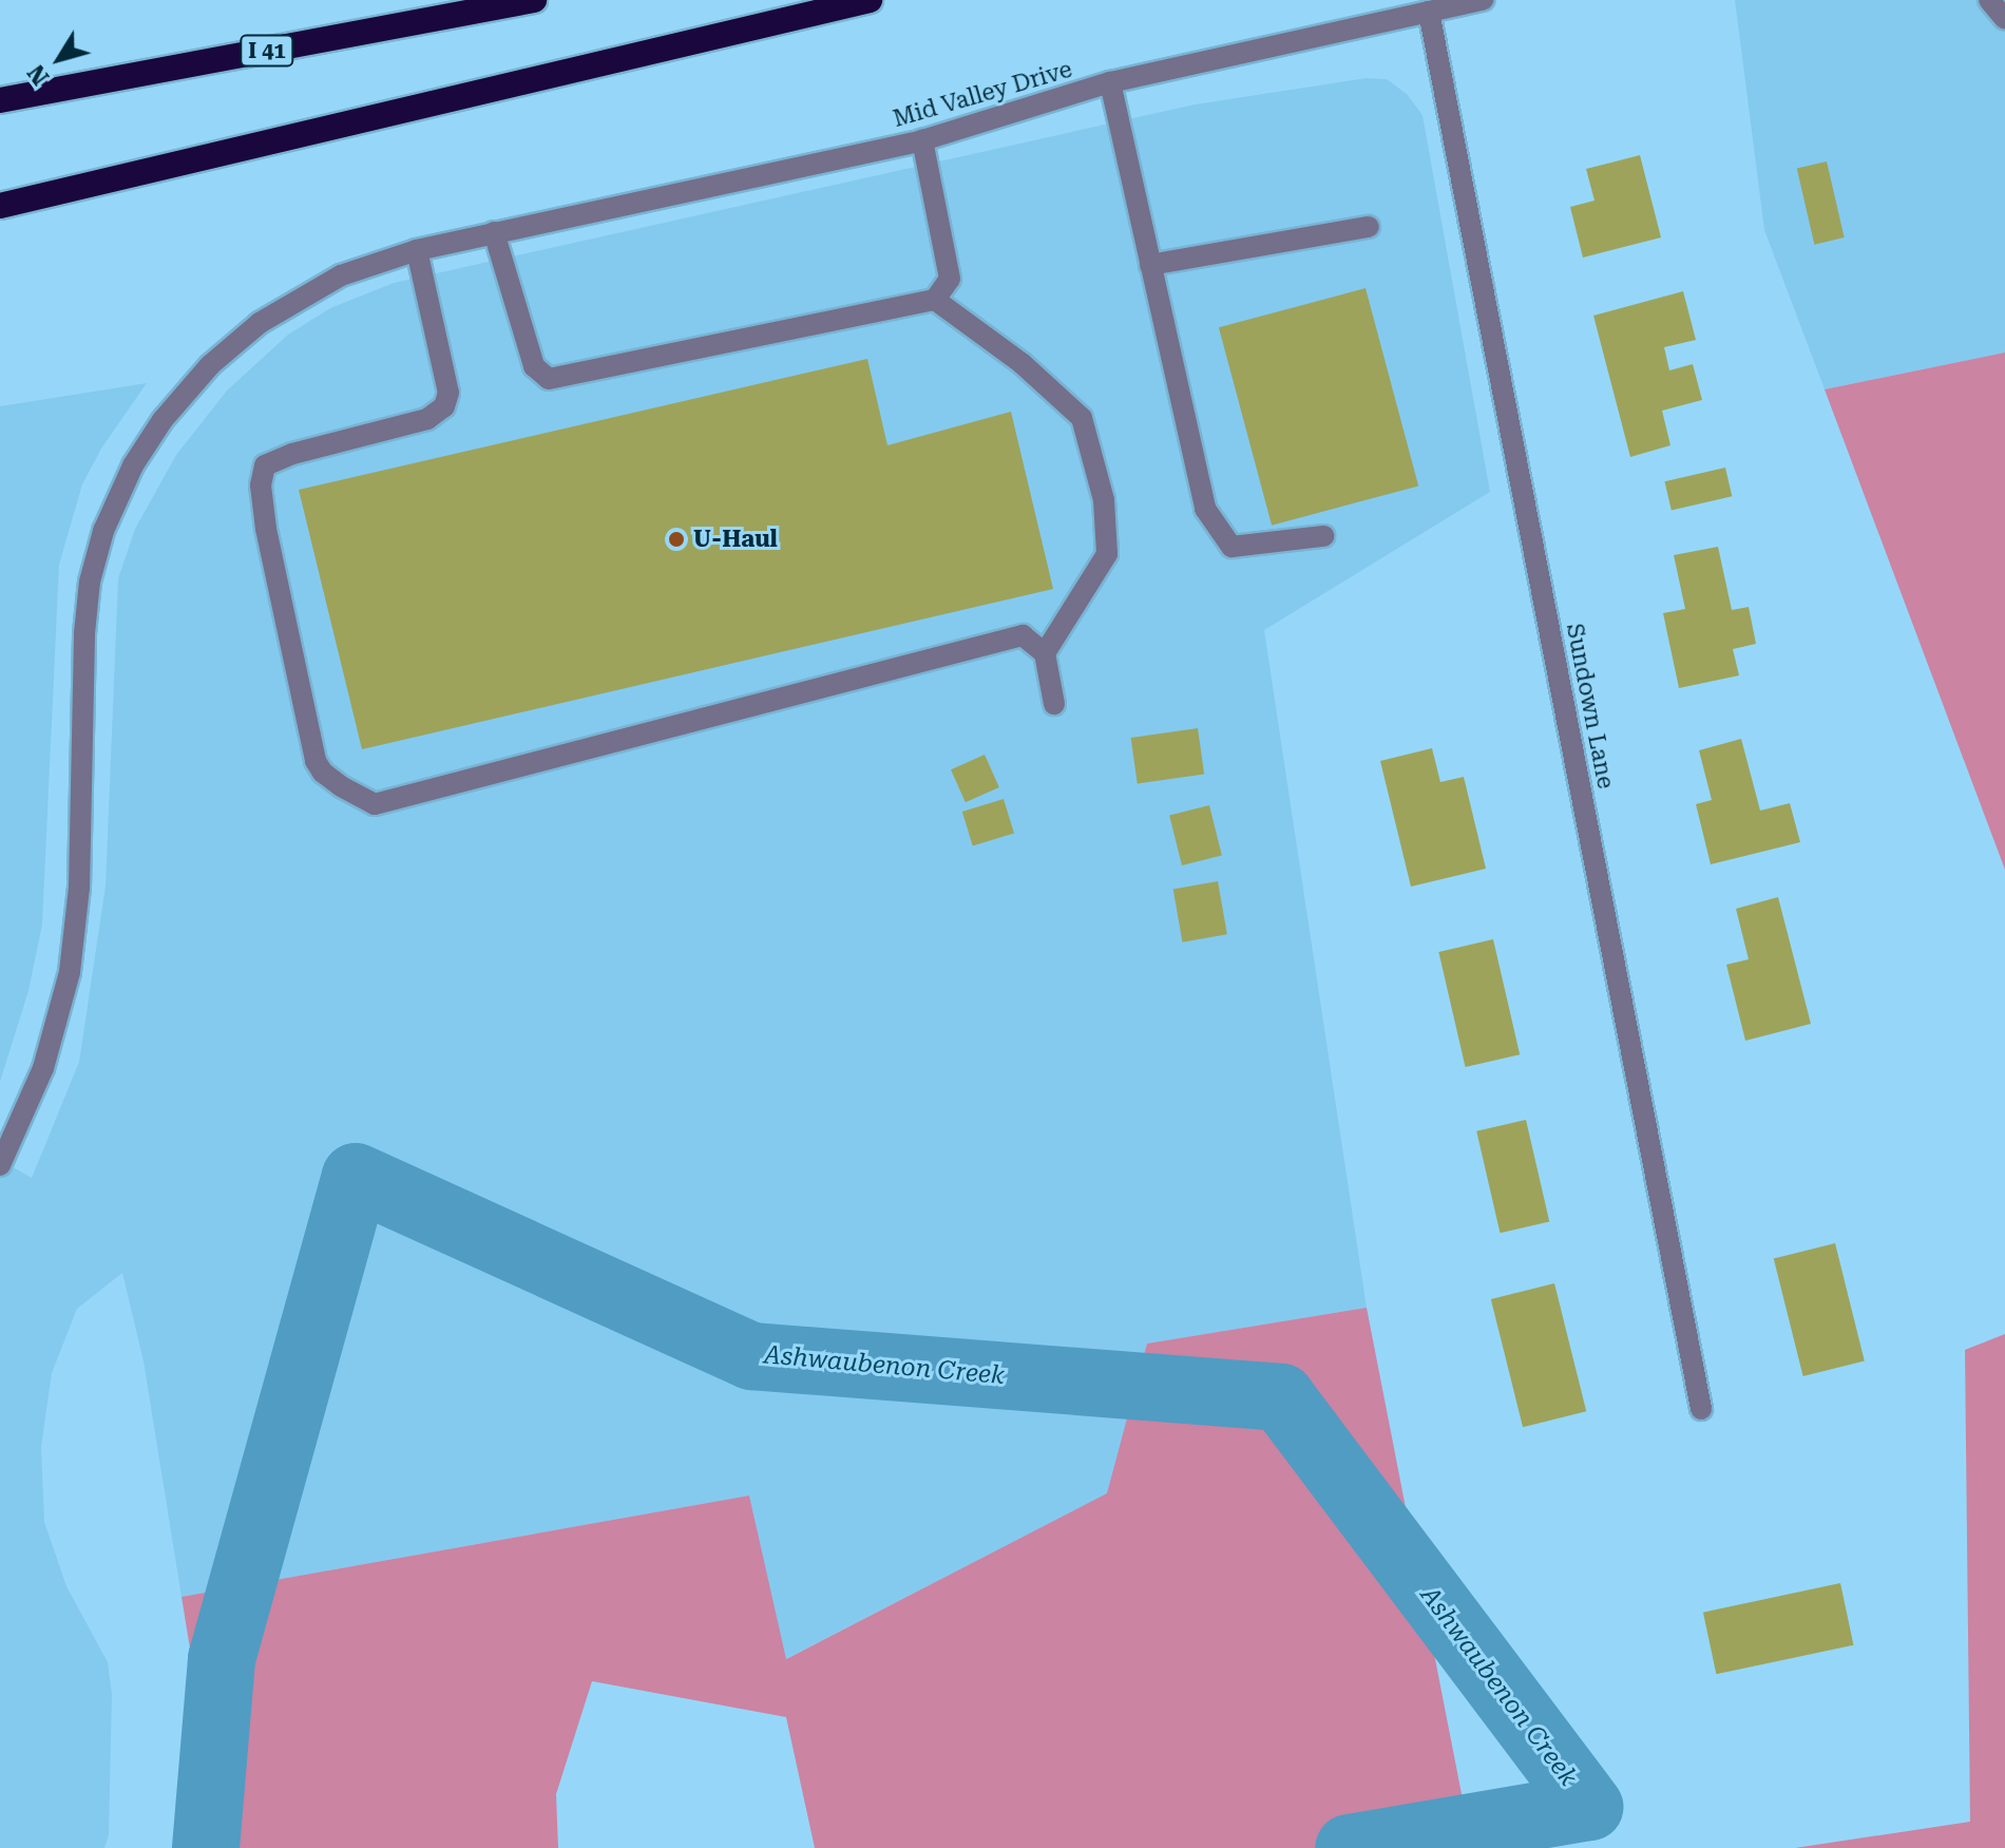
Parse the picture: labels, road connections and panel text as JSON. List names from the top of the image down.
{
  "streets": {
    "highway": ["I 41"],
    "street": ["Mid Valley Drive", "Sundown Lane"]
  },
  "crossings": [
    ["Mid Valley Drive", "Sundown Lane"]
  ],
  "water": ["Ashwaubenon Creek"],
  "places": ["U-Haul"],
  "north": "bottom left"
}
